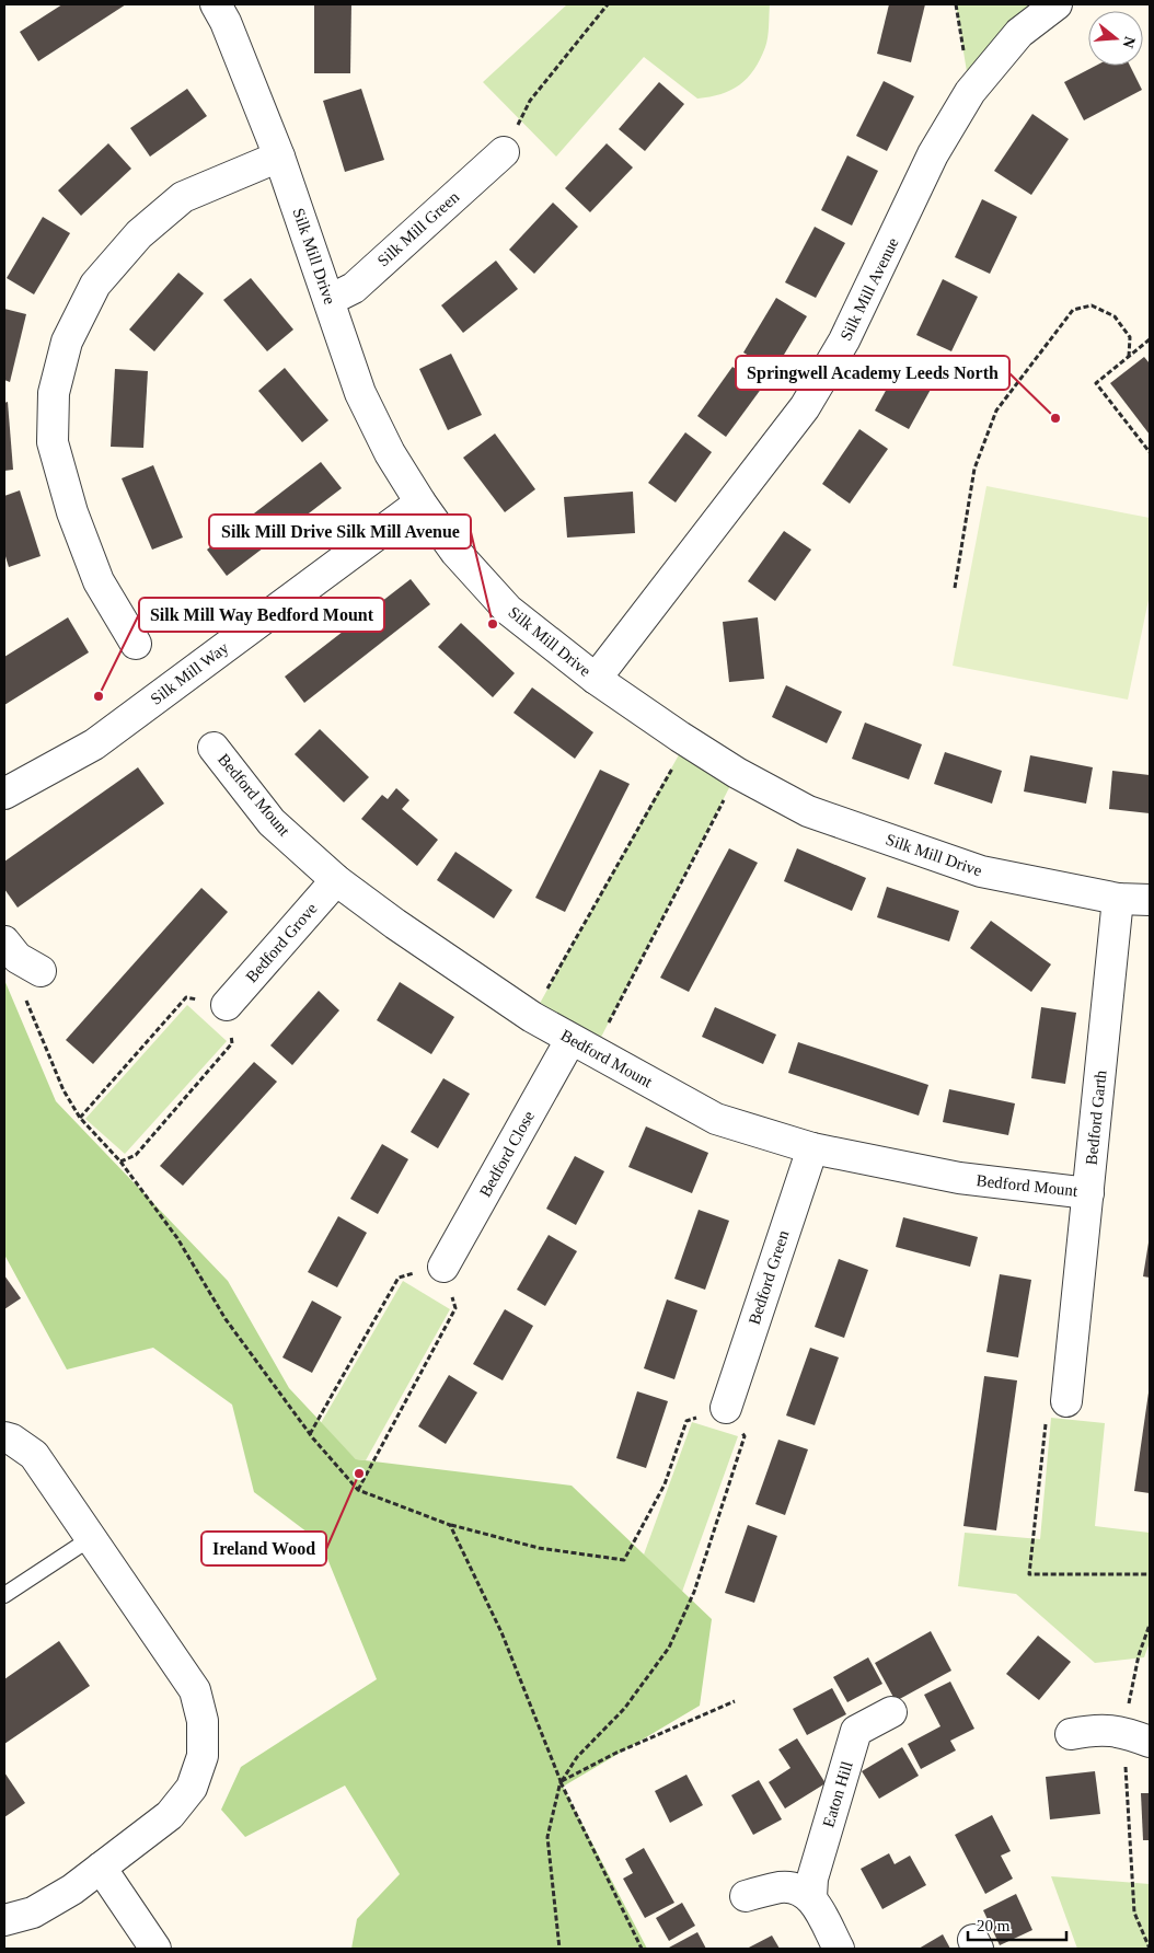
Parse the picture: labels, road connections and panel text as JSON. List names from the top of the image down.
{
  "streets": {
    "street": [
      "Silk Mill Green",
      "Silk Mill Drive",
      "Silk Mill Avenue",
      "Silk Mill Way",
      "Bedford Mount",
      "Bedford Grove",
      "Bedford Garth",
      "Bedford Close",
      "Bedford Green",
      "Eaton Hill"
    ]
  },
  "crossings": [
    ["Silk Mill Green", "Silk Mill Drive"],
    ["Silk Mill Drive", "Silk Mill Avenue"],
    ["Silk Mill Drive", "Silk Mill Way"],
    ["Silk Mill Drive", "Bedford Garth"],
    ["Bedford Mount", "Bedford Grove"],
    ["Bedford Mount", "Bedford Garth"],
    ["Bedford Mount", "Bedford Close"],
    ["Bedford Mount", "Bedford Green"]
  ],
  "places": [
    "Springwell Academy Leeds North",
    "Silk Mill Drive Silk Mill Avenue",
    "Silk Mill Way Bedford Mount",
    "Ireland Wood"
  ],
  "scale_bar": "20 m",
  "north": "right"
}
